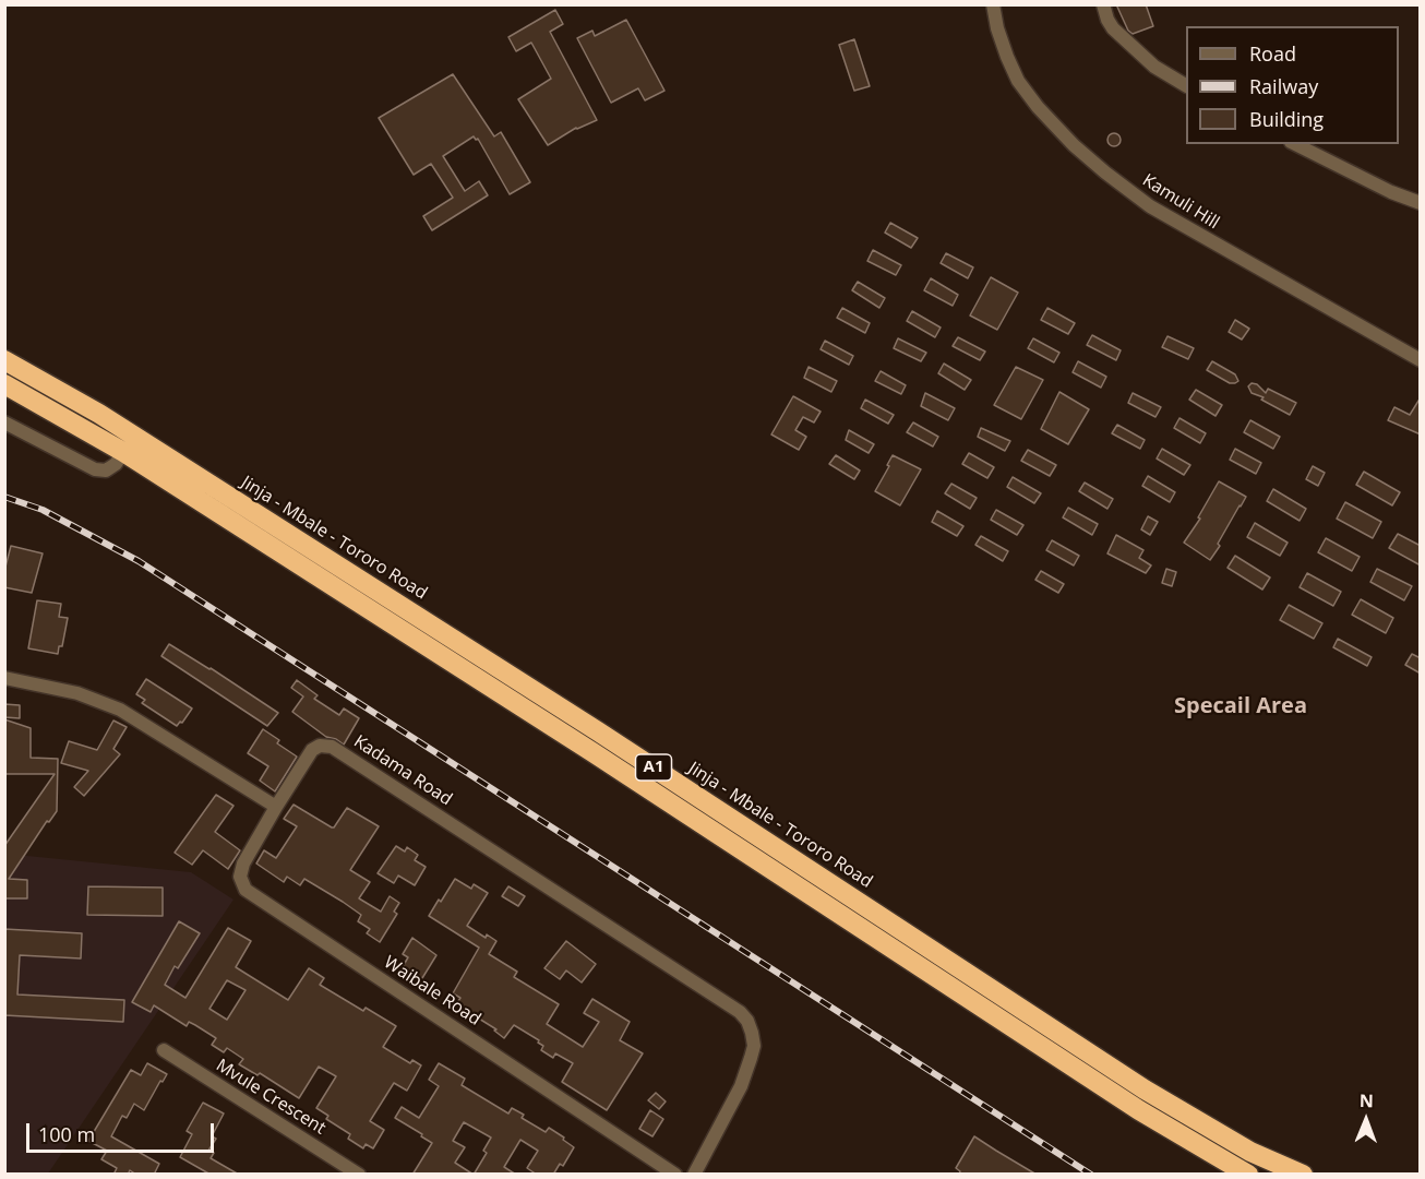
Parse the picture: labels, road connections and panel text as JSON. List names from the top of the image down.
{
  "streets": {
    "highway": ["Jinja - Mbale - Tororo Road", "A1"],
    "street": [
      "Kamuli Hill",
      "Kadama Road",
      "Waibale Road",
      "Mvule Crescent"
    ]
  },
  "crossings": [
    ["Kadama Road", "Waibale Road"]
  ],
  "districts": ["Specail Area"],
  "legend": ["Road", "Railway", "Building"],
  "scale_bar": "100 m",
  "north": "top"
}
